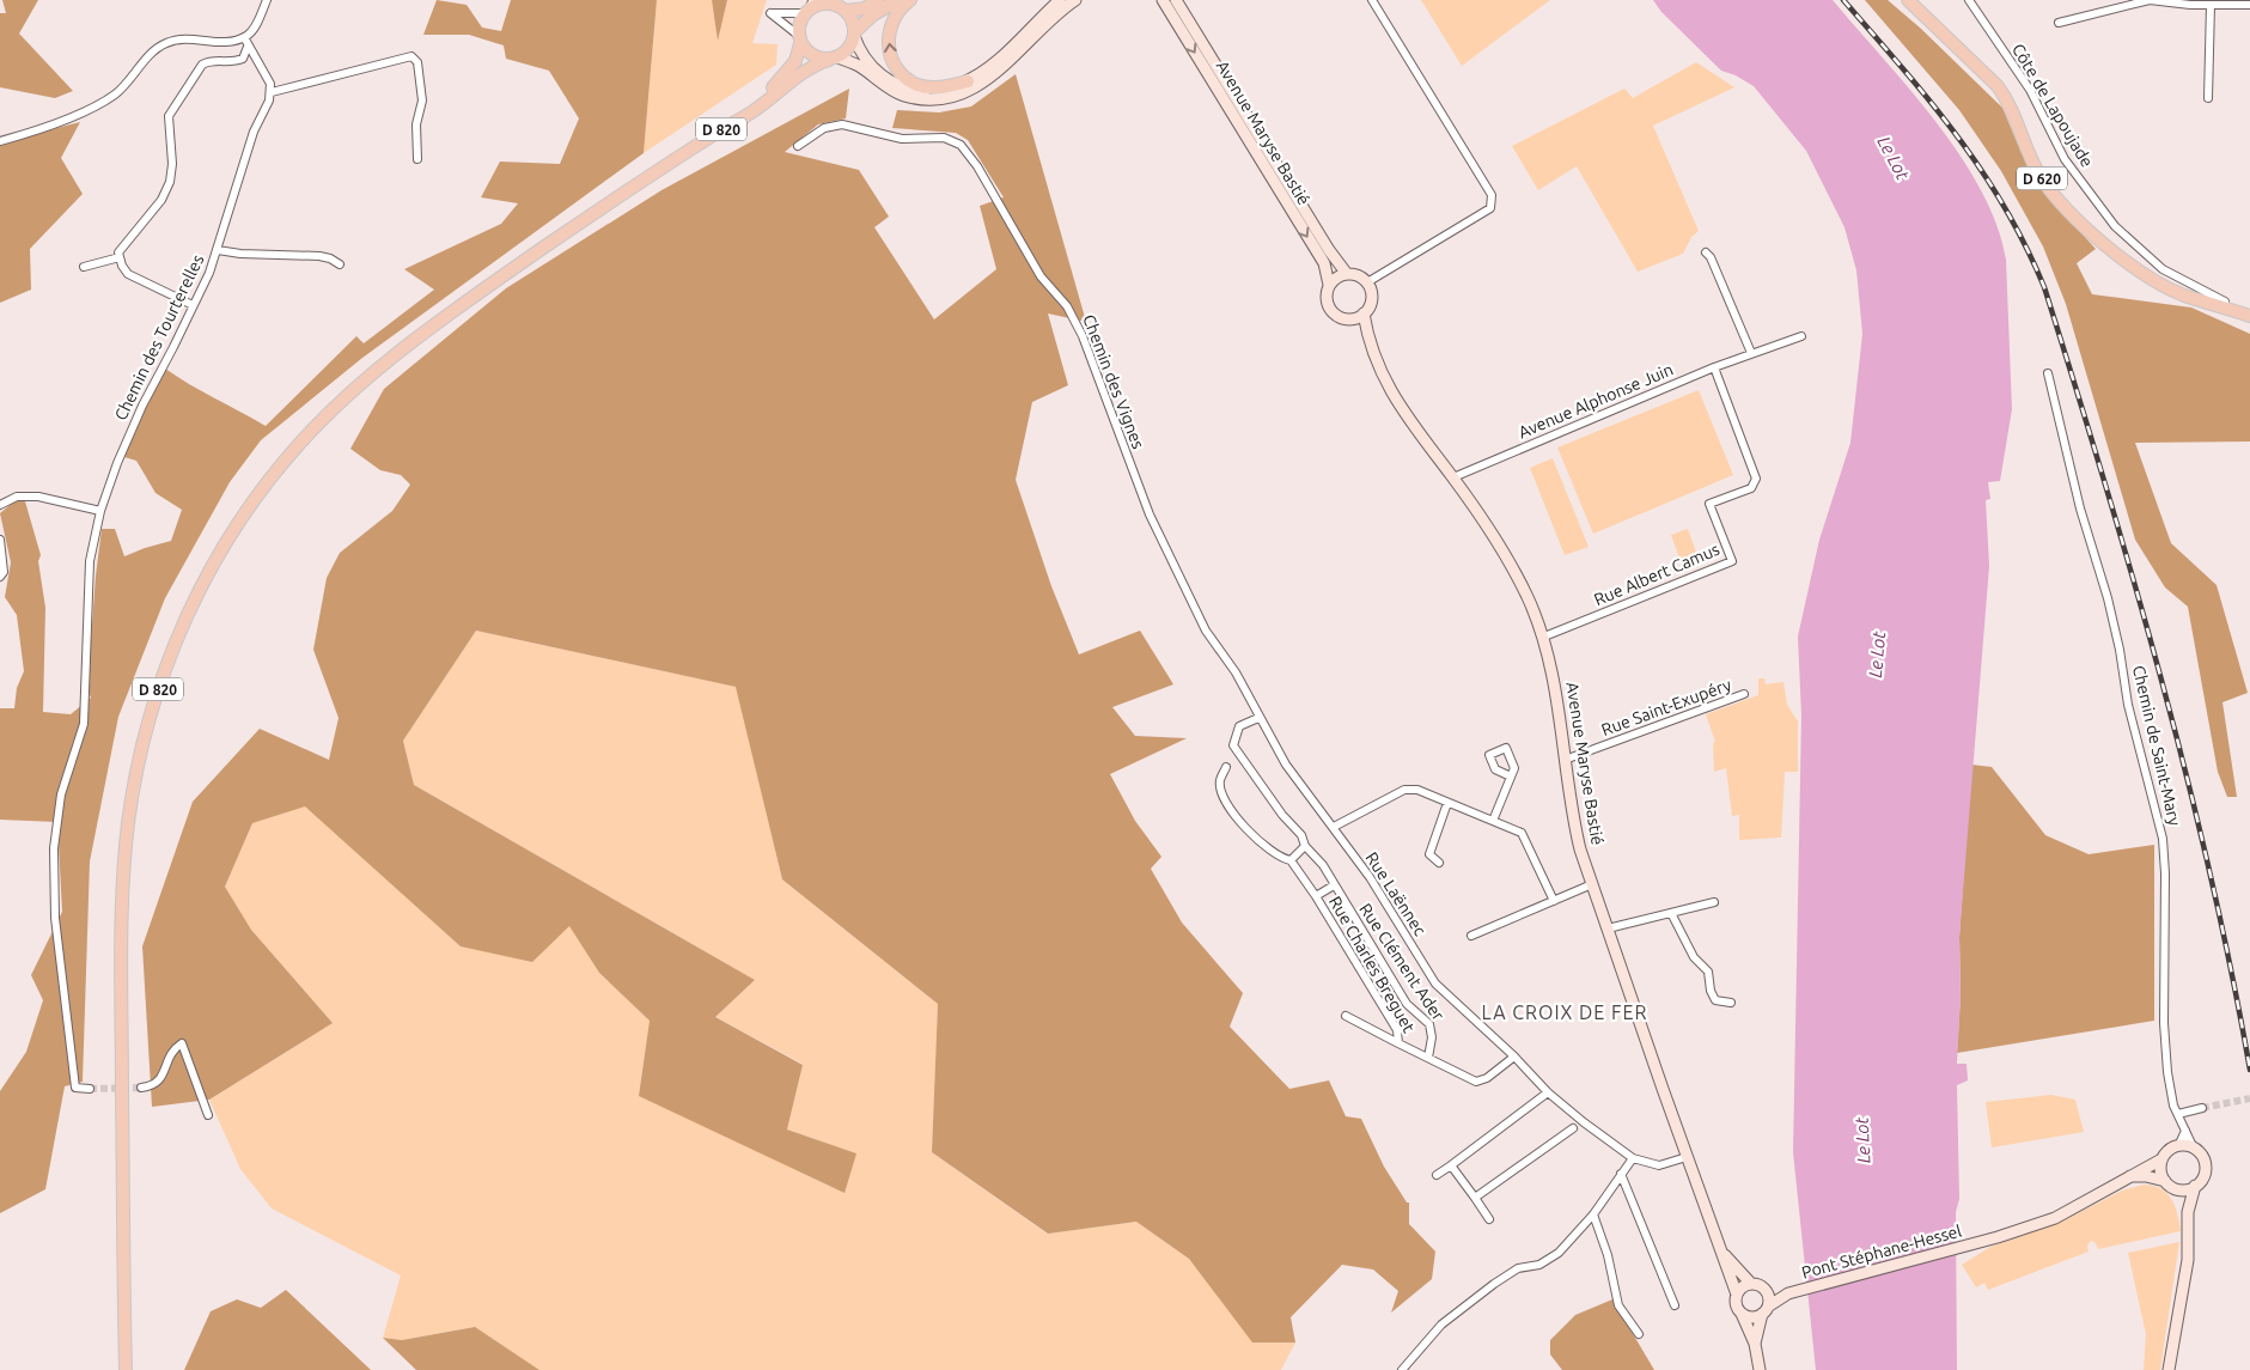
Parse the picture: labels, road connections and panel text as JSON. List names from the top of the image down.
{
  "streets": {
    "main road": ["D 820", "D 620"],
    "street": [
      "Côte de Lapoujade",
      "Avenue Maryse Bastié",
      "Chemin des Tourterelles",
      "Chemin des Vignes",
      "Avenue Alphonse Juin",
      "Rue Albert Camus",
      "Rue Saint-Exupéry",
      "Chemin de Saint-Mary",
      "Rue Laënnec",
      "Rue Clément Ader",
      "Rue Charles Breguet",
      "Pont Stéphane-Hessel"
    ]
  },
  "crossings": [
    ["Côte de Lapoujade", "D 620"],
    ["Avenue Maryse Bastié", "Avenue Alphonse Juin"],
    ["Avenue Maryse Bastié", "Rue Albert Camus"],
    ["Avenue Maryse Bastié", "Rue Saint-Exupéry"],
    ["Avenue Maryse Bastié", "Rue Laënnec"],
    ["Avenue Maryse Bastié", "Pont Stéphane-Hessel"],
    ["Chemin des Vignes", "Rue Laënnec"],
    ["Avenue Alphonse Juin", "Rue Albert Camus"],
    ["Chemin de Saint-Mary", "Pont Stéphane-Hessel"],
    ["Rue Laënnec", "Rue Charles Breguet"],
    ["Rue Clément Ader", "Rue Charles Breguet"]
  ],
  "districts": ["LA CROIX DE FER"],
  "water": ["Le Lot"]
}
